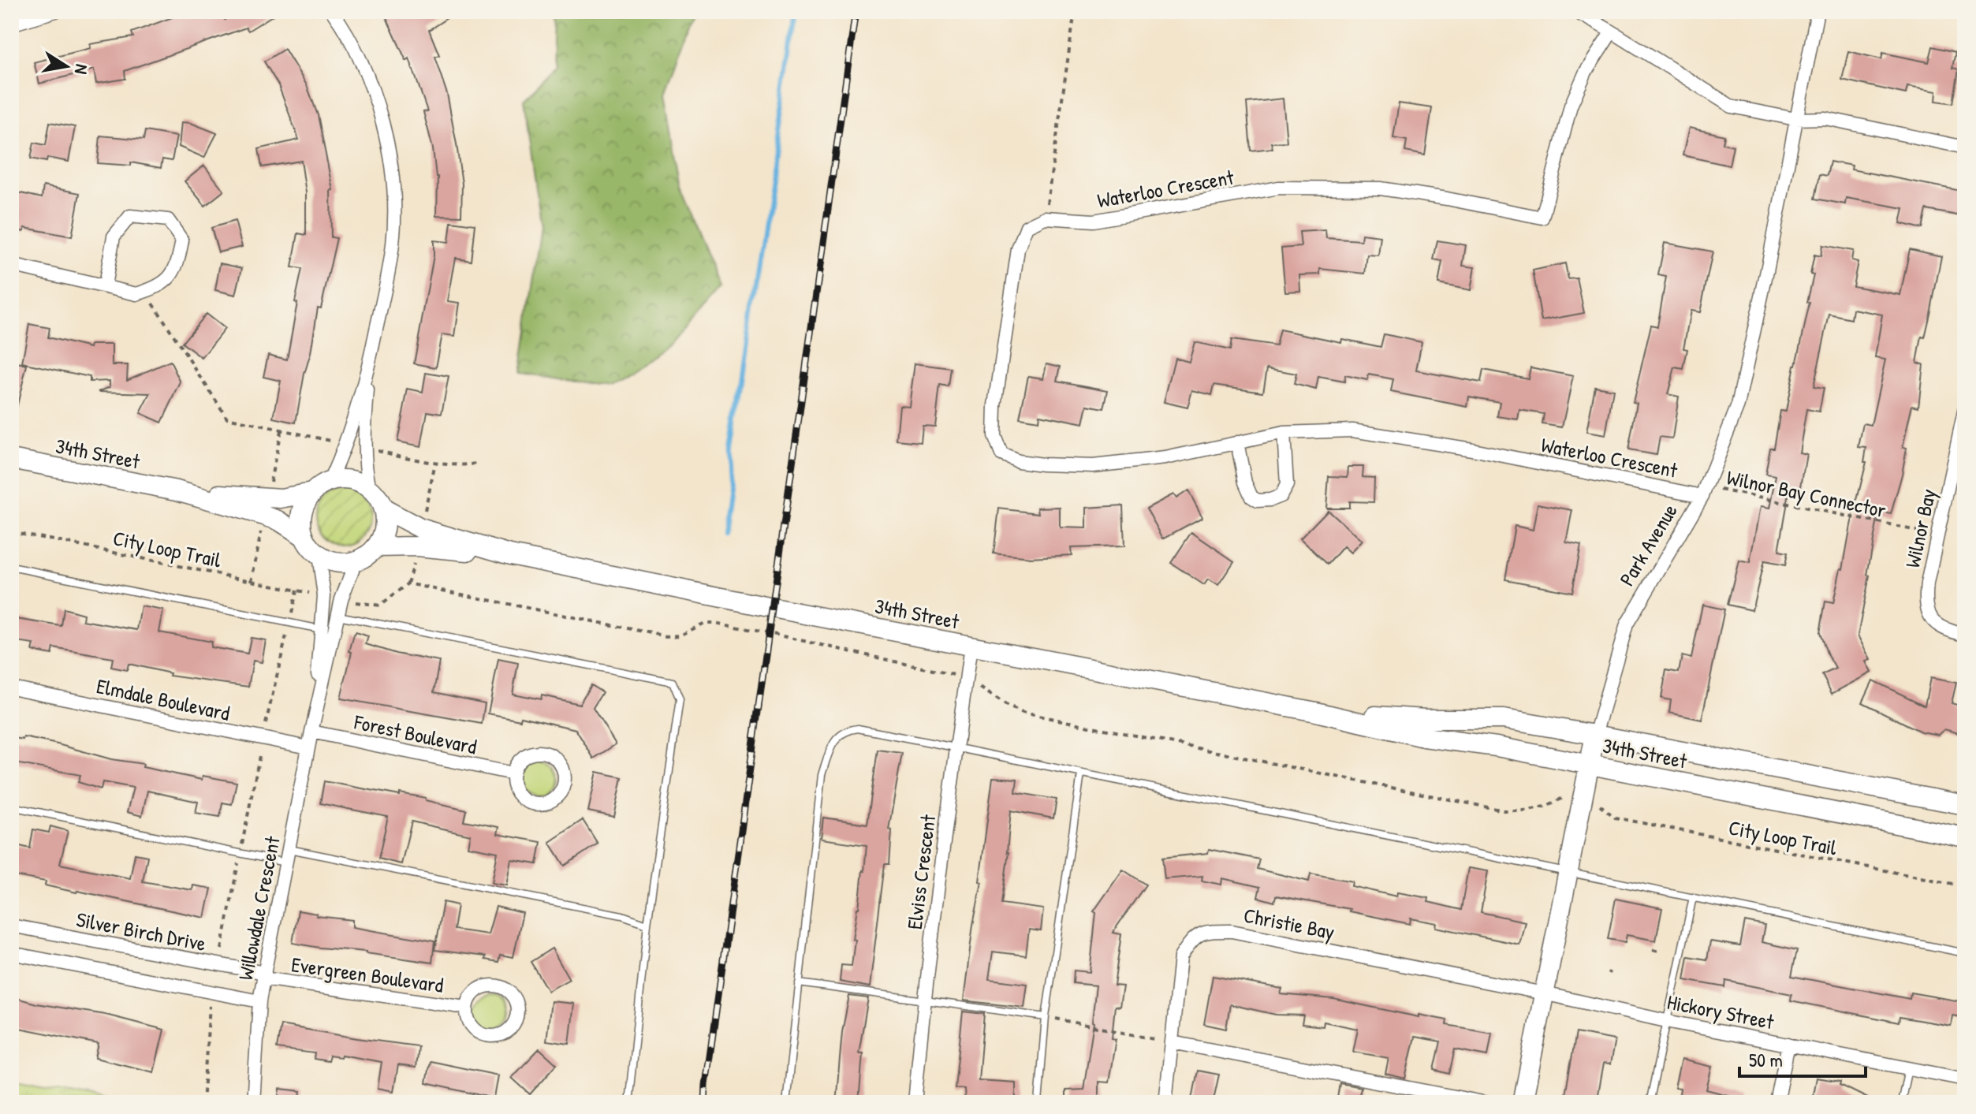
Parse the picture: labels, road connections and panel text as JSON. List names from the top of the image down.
{
  "streets": {
    "main road": ["34th Street", "Park Avenue"],
    "street": [
      "Waterloo Crescent",
      "Wilnor Bay",
      "Elmdale Boulevard",
      "Forest Boulevard",
      "Elviss Crescent",
      "Willowdale Crescent",
      "Christie Bay",
      "Silver Birch Drive",
      "Evergreen Boulevard",
      "Hickory Street"
    ],
    "path": ["Wilnor Bay Connector", "City Loop Trail"]
  },
  "crossings": [
    ["Waterloo Crescent", "Wilnor Bay Connector"],
    ["Waterloo Crescent", "Park Avenue"],
    ["34th Street", "Park Avenue"],
    ["34th Street", "Elviss Crescent"],
    ["34th Street", "Willowdale Crescent"],
    ["Wilnor Bay Connector", "Wilnor Bay"],
    ["Wilnor Bay Connector", "Park Avenue"],
    ["Park Avenue", "Christie Bay"],
    ["Park Avenue", "Hickory Street"],
    ["Elmdale Boulevard", "Willowdale Crescent"],
    ["Forest Boulevard", "Willowdale Crescent"],
    ["Willowdale Crescent", "Silver Birch Drive"],
    ["Willowdale Crescent", "Evergreen Boulevard"],
    ["Christie Bay", "Hickory Street"],
    ["Silver Birch Drive", "Evergreen Boulevard"]
  ],
  "scale_bar": "50 m",
  "north": "right"
}
